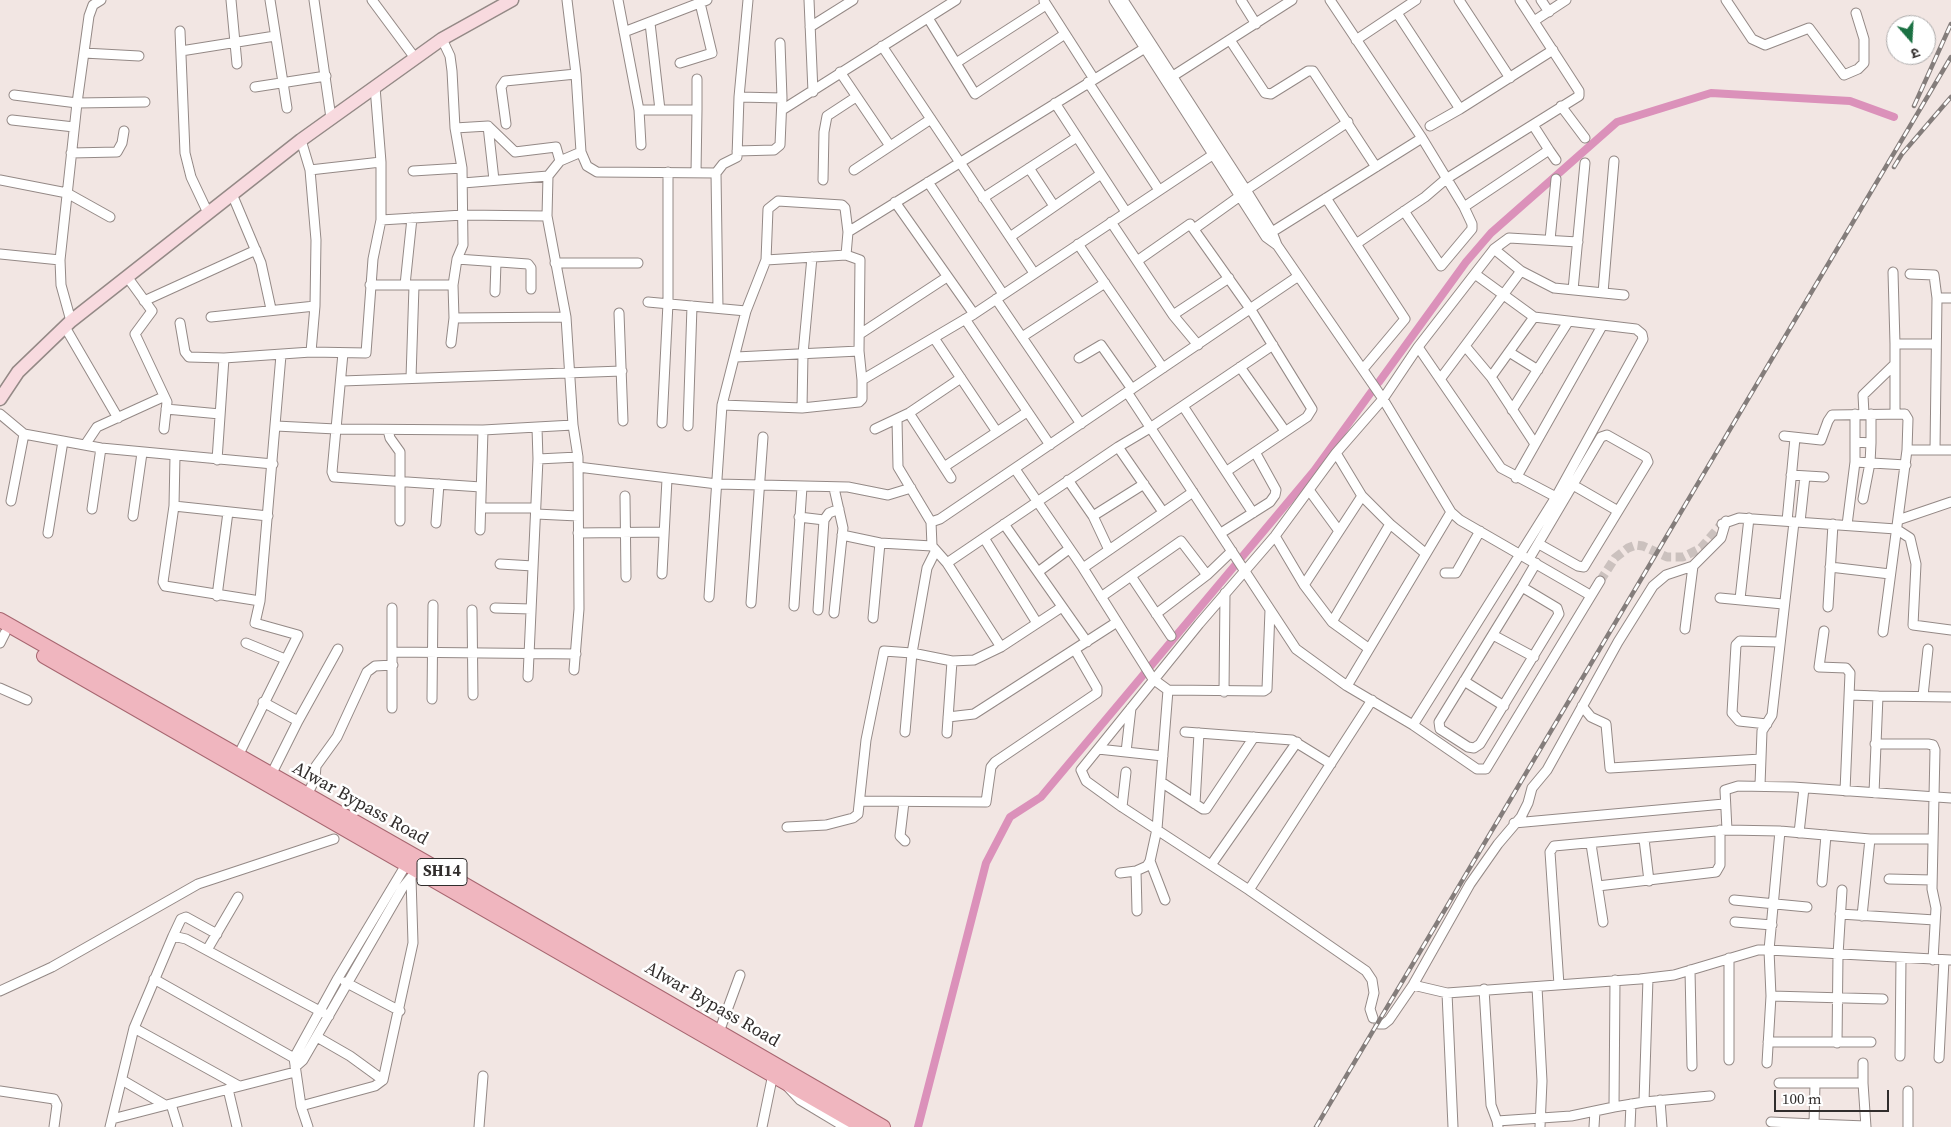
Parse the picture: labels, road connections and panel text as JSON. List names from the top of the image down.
{
  "streets": {
    "main road": ["Alwar Bypass Road", "SH14"]
  },
  "scale_bar": "100 m",
  "north": "bottom"
}
